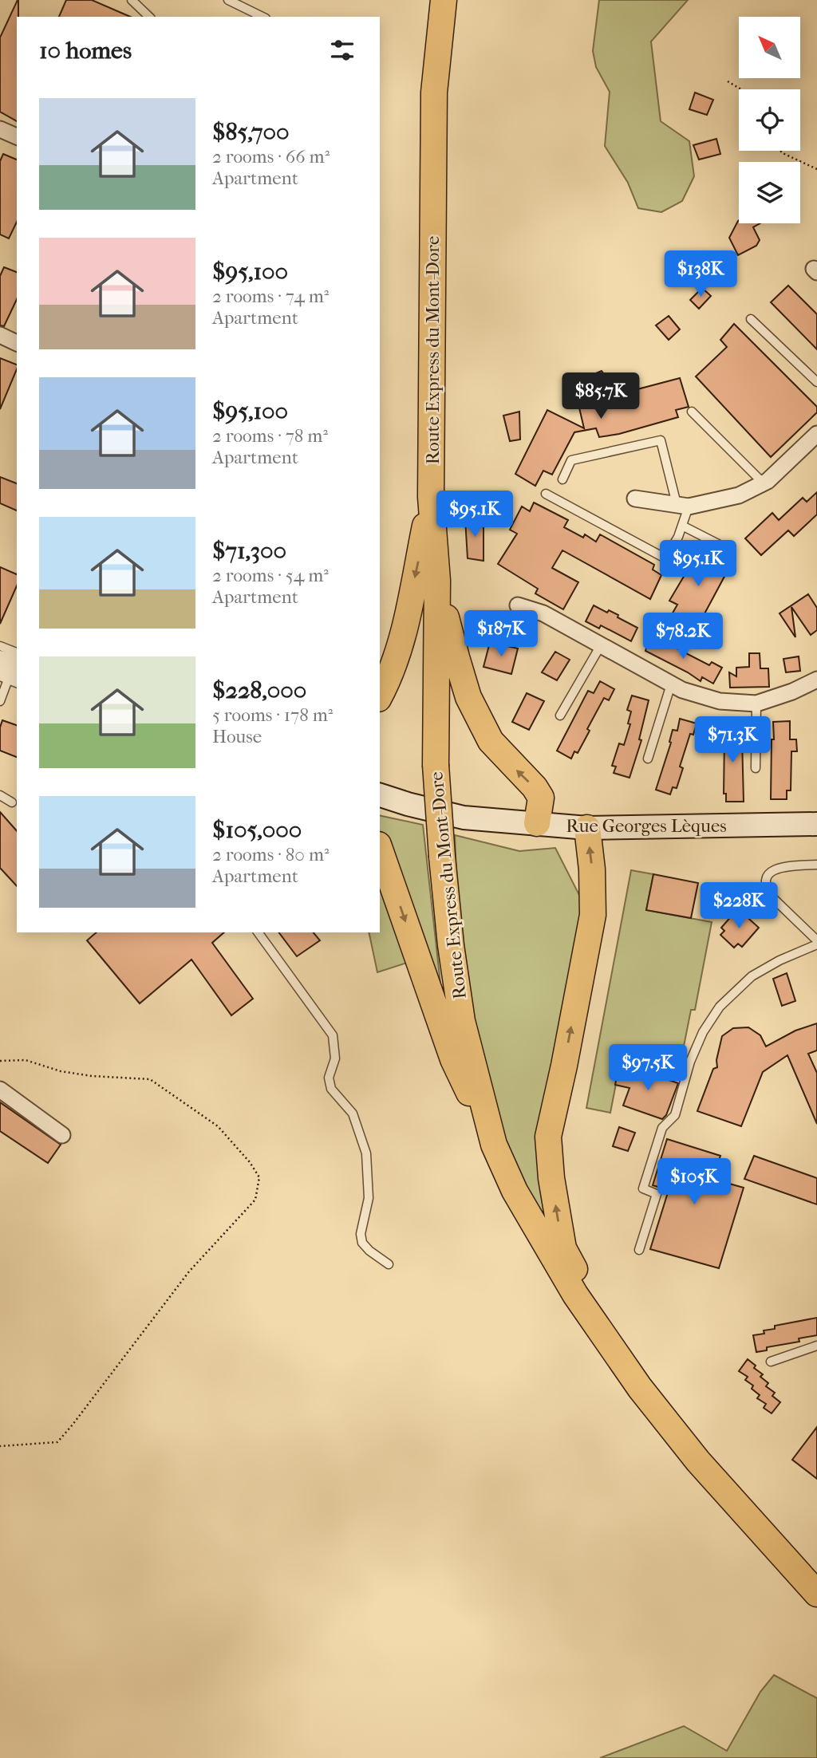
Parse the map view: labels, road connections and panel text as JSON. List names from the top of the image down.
{
  "streets": {
    "main road": ["Route Express du Mont-Dore", "Rue Georges Lèques"]
  },
  "north": "top left",
  "page": {
    "heading": "10 homes",
    "list": [
      {
        "name": "$85,700",
        "note": "2 rooms · 66 m² · Apartment"
      },
      {
        "name": "$95,100",
        "note": "2 rooms · 74 m² · Apartment"
      },
      {
        "name": "$95,100",
        "note": "2 rooms · 78 m² · Apartment"
      },
      {
        "name": "$71,300",
        "note": "2 rooms · 54 m² · Apartment"
      },
      {
        "name": "$228,000",
        "note": "5 rooms · 178 m² · House"
      },
      {
        "name": "$105,000",
        "note": "2 rooms · 80 m² · Apartment"
      }
    ],
    "price": [
      "$138K",
      "$85.7K",
      "$95.1K",
      "$95.1K",
      "$187K",
      "$78.2K",
      "$71.3K",
      "$228K",
      "$97.5K",
      "$105K"
    ]
  }
}
